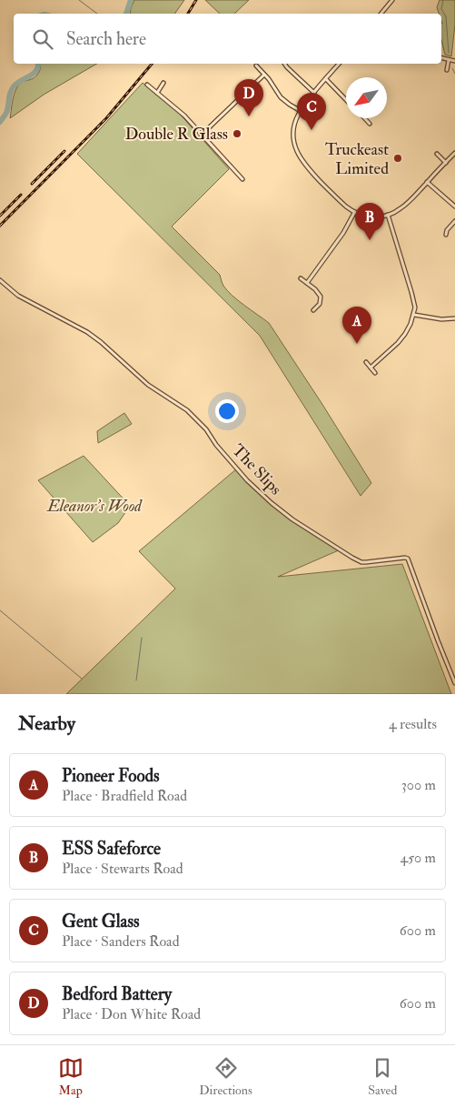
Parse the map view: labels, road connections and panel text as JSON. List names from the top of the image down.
{
  "streets": {
    "street": ["The Slips"]
  },
  "parks": ["Eleanor's Wood"],
  "places": ["Double R Glass", "Truckeast Limited"],
  "north": "bottom left",
  "page": {
    "search": "Search here",
    "pins": [
      "D",
      "C",
      "B",
      "A"
    ],
    "heading": ["Nearby", "4 results"],
    "list": [
      {
        "mark": "A",
        "name": "Pioneer Foods",
        "note": "Place · Bradfield Road",
        "value": "300 m"
      },
      {
        "mark": "B",
        "name": "ESS Safeforce",
        "note": "Place · Stewarts Road",
        "value": "450 m"
      },
      {
        "mark": "C",
        "name": "Gent Glass",
        "note": "Place · Sanders Road",
        "value": "600 m"
      },
      {
        "mark": "D",
        "name": "Bedford Battery",
        "note": "Place · Don White Road",
        "value": "600 m"
      }
    ],
    "nav": ["Map", "Directions", "Saved"]
  }
}
